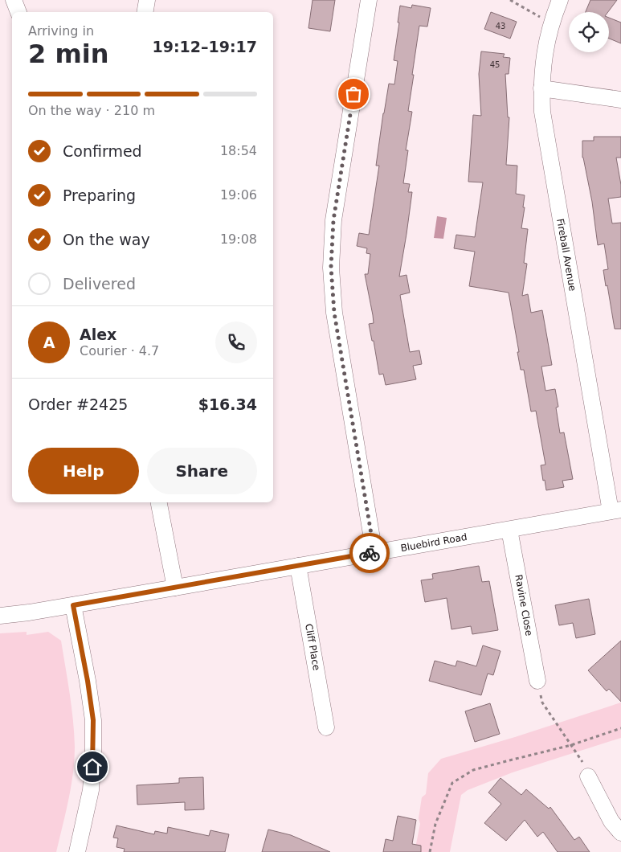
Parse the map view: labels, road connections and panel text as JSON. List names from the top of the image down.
{
  "streets": {
    "street": [
      "Fireball Avenue",
      "Bluebird Road",
      "Ravine Close",
      "Cliff Place"
    ]
  },
  "crossings": [
    ["Fireball Avenue", "Bluebird Road"],
    ["Bluebird Road", "Ravine Close"],
    ["Bluebird Road", "Cliff Place"]
  ],
  "house_numbers": ["43", "45"],
  "page": {
    "heading": ["2 min", "Arriving in", "19:12–19:17"],
    "panel": [
      "Alex",
      "Courier · 4.7",
      "Order #2425",
      "$16.34"
    ],
    "bar": "On the way · 210 m",
    "list": [
      ["Confirmed", "18:54"],
      ["Preparing", "19:06"],
      ["On the way", "19:08"],
      "Delivered"
    ],
    "round": "A",
    "buttons": ["Help", "Share"]
  }
}
